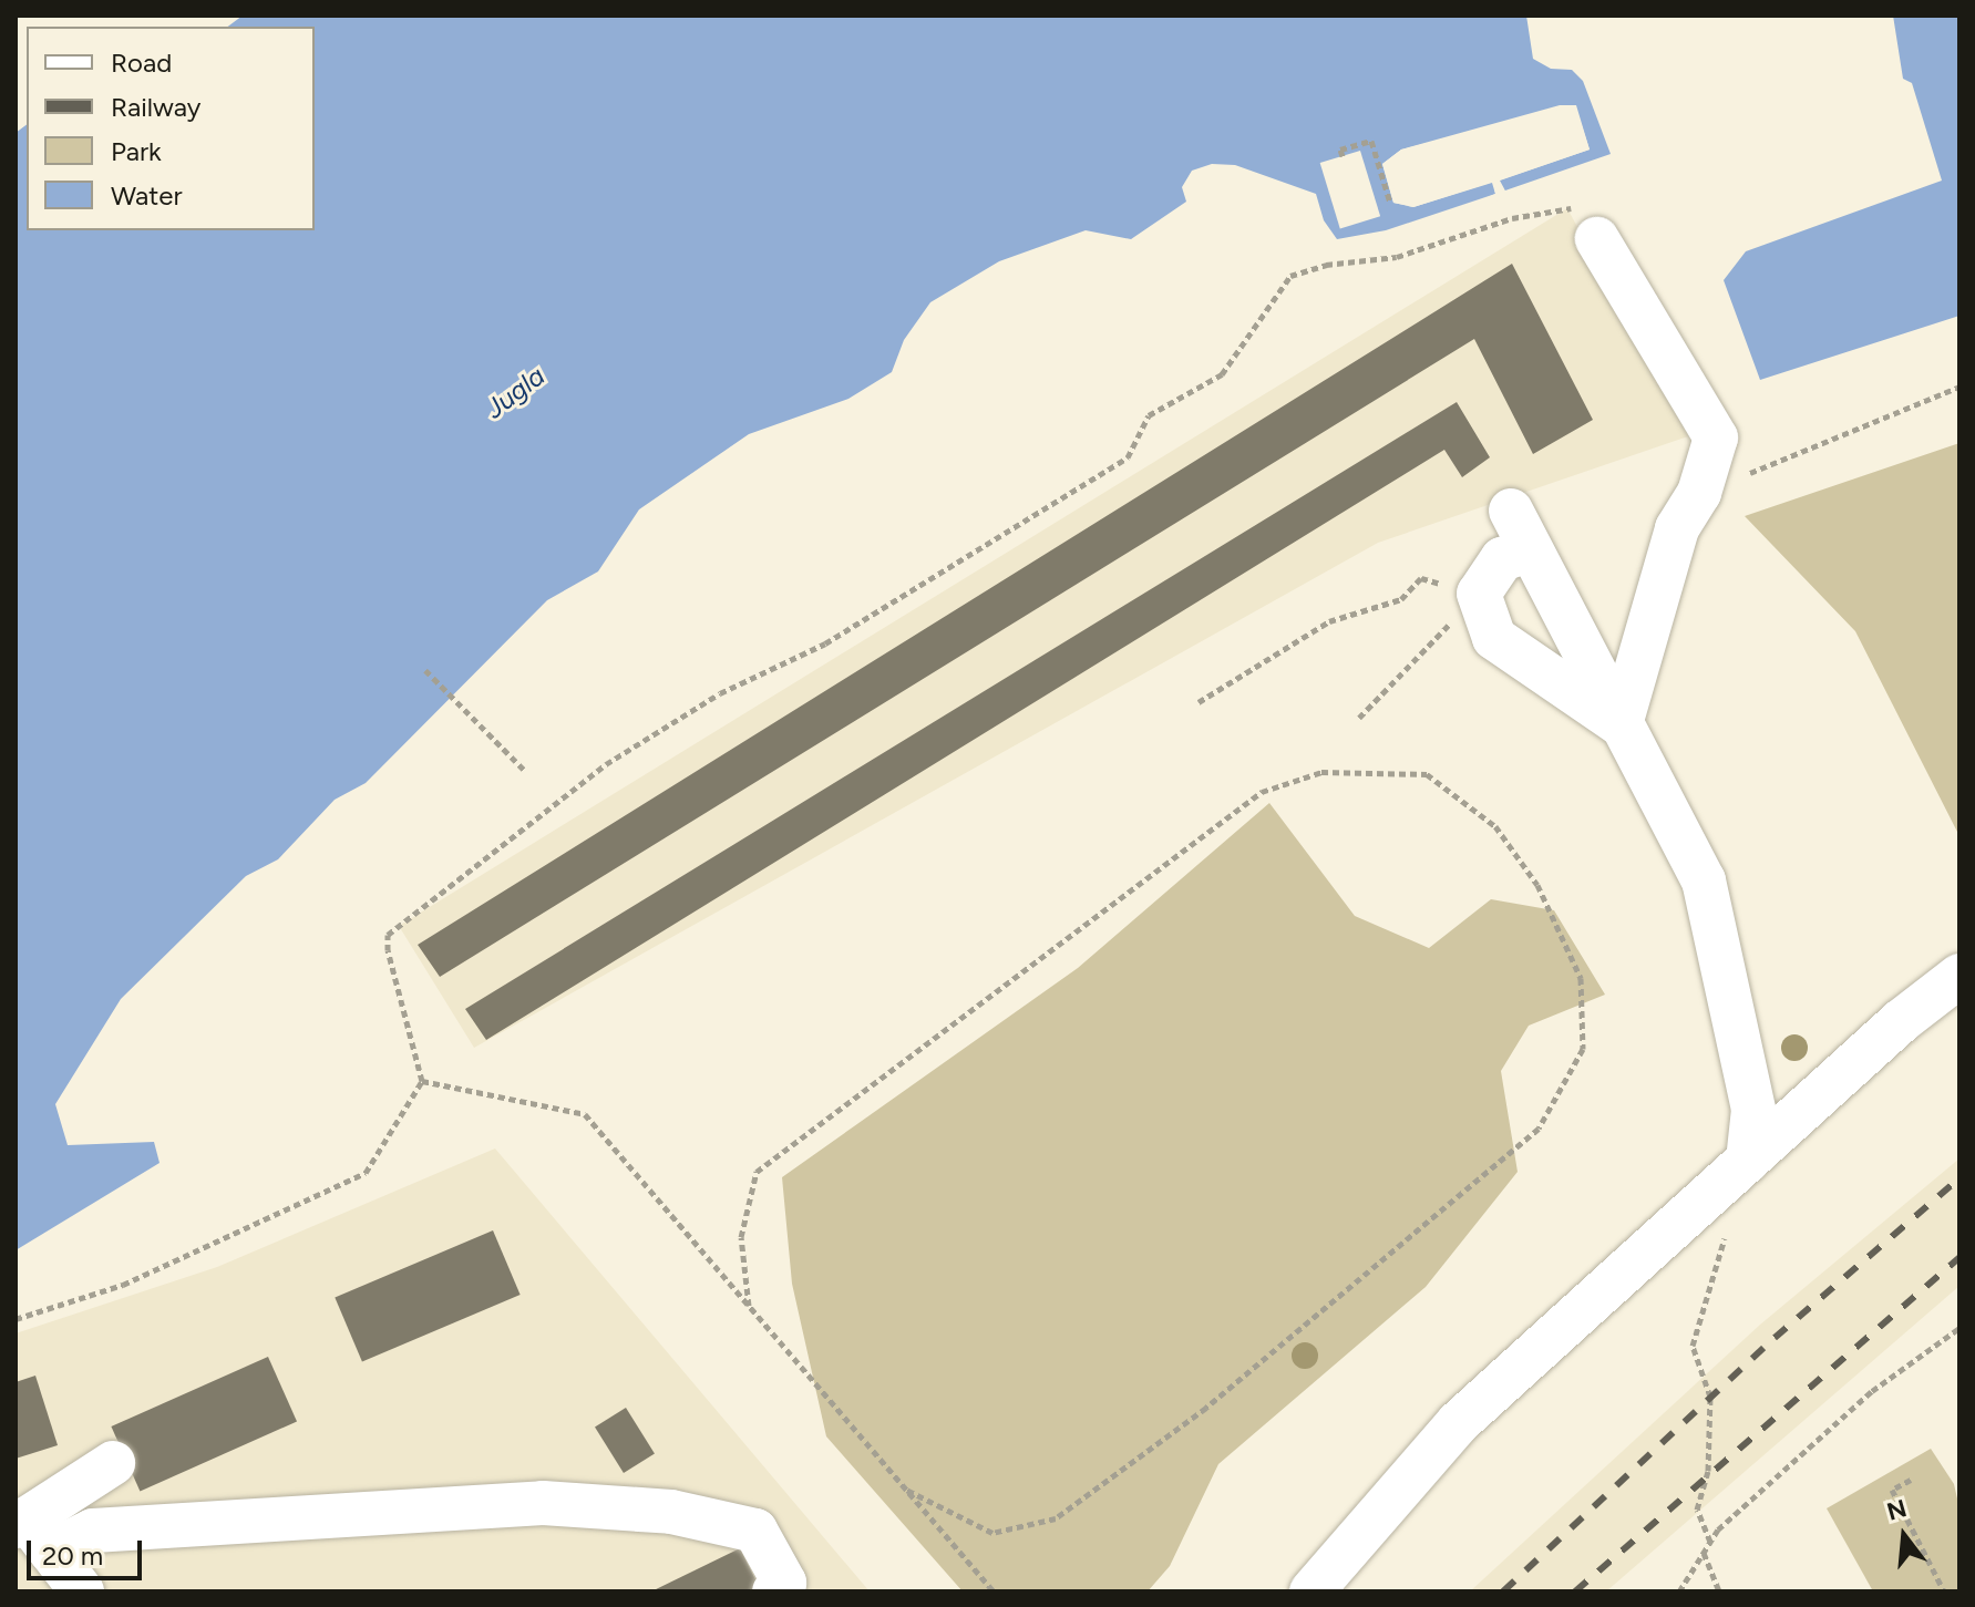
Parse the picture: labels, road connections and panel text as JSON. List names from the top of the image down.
{
  "water": ["Jugla"],
  "legend": [
    "Road",
    "Railway",
    "Park",
    "Water"
  ],
  "scale_bar": "20 m",
  "north": "top"
}
